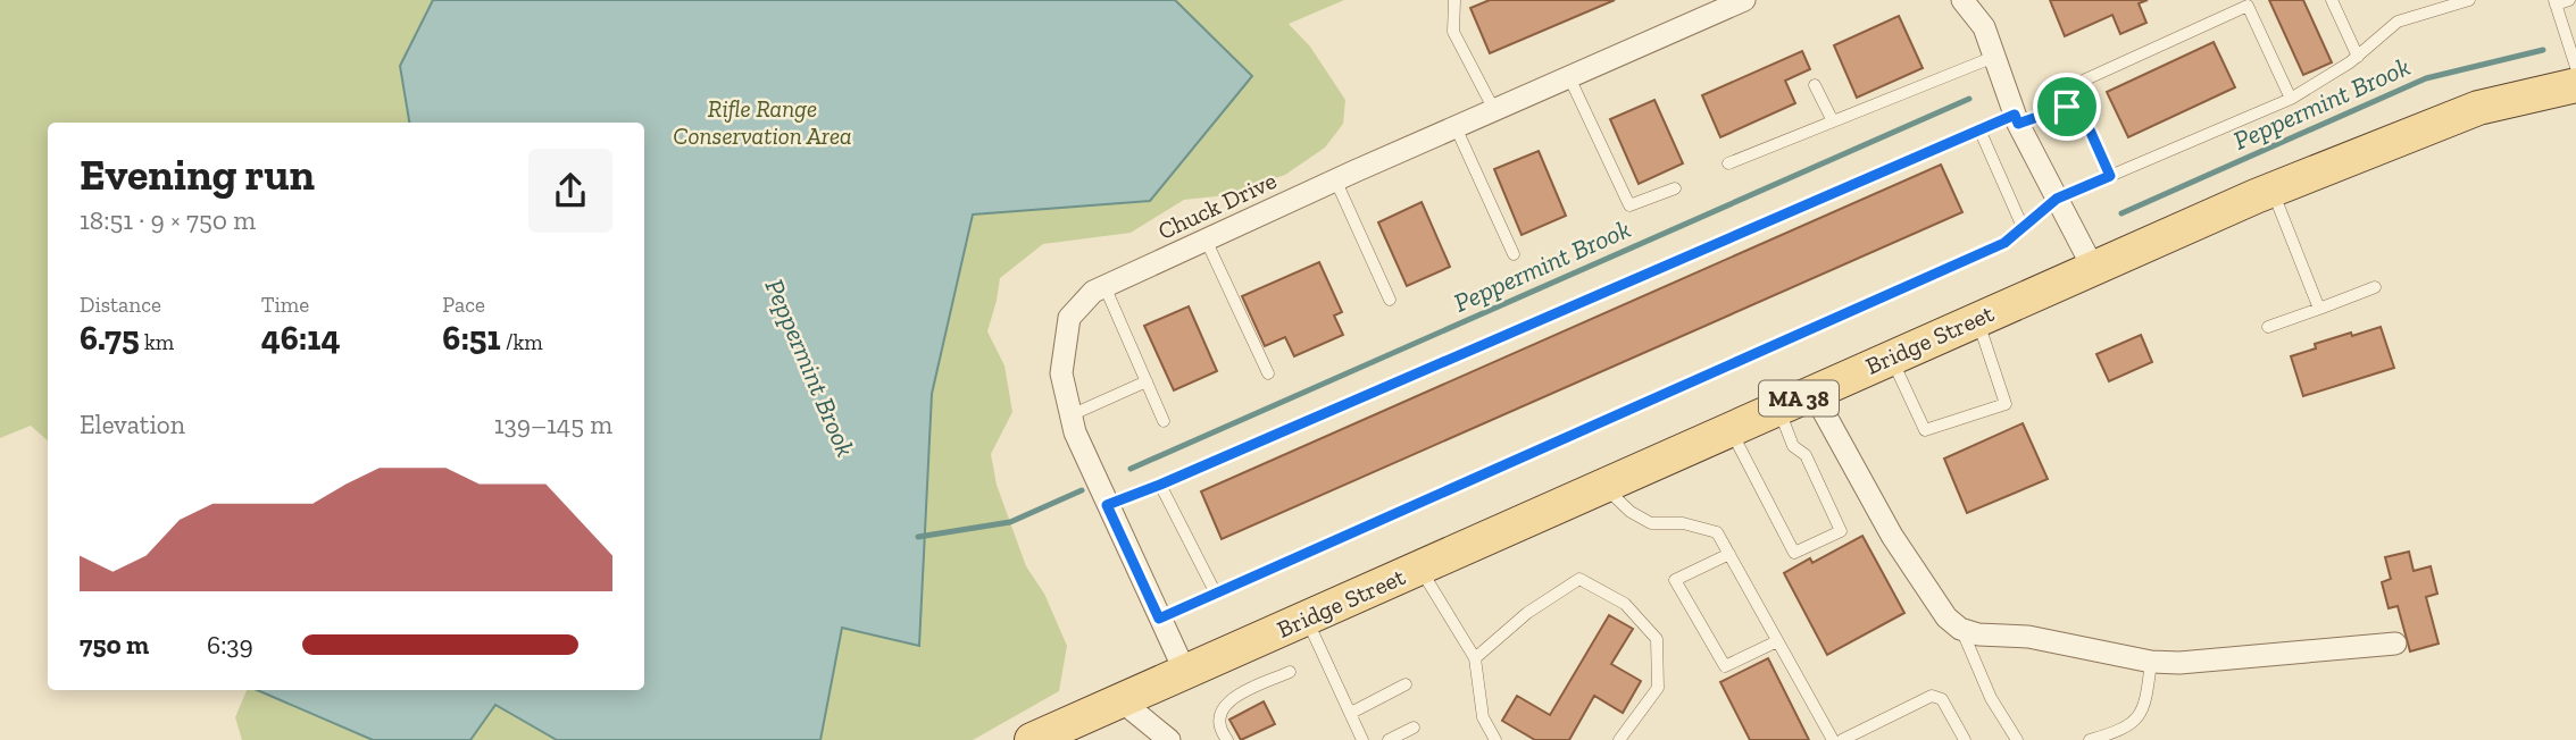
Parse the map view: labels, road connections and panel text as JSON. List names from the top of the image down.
{
  "streets": {
    "main road": ["Bridge Street", "MA 38"],
    "street": ["Chuck Drive"]
  },
  "crossings": [
    ["Chuck Drive", "Bridge Street"]
  ],
  "water": ["Peppermint Brook"],
  "parks": ["Rifle Range Conservation Area"],
  "page": {
    "heading": ["Evening run", "18:51 · 9 × 750 m"],
    "stats": [
      ["Distance", "6.75 km"],
      ["Time", "46:14"],
      ["Pace", "6:51 /km"]
    ],
    "chart": ["Elevation", "139–145 m"],
    "list": [
      {
        "name": "750 m",
        "note": "6:39"
      }
    ]
  }
}
